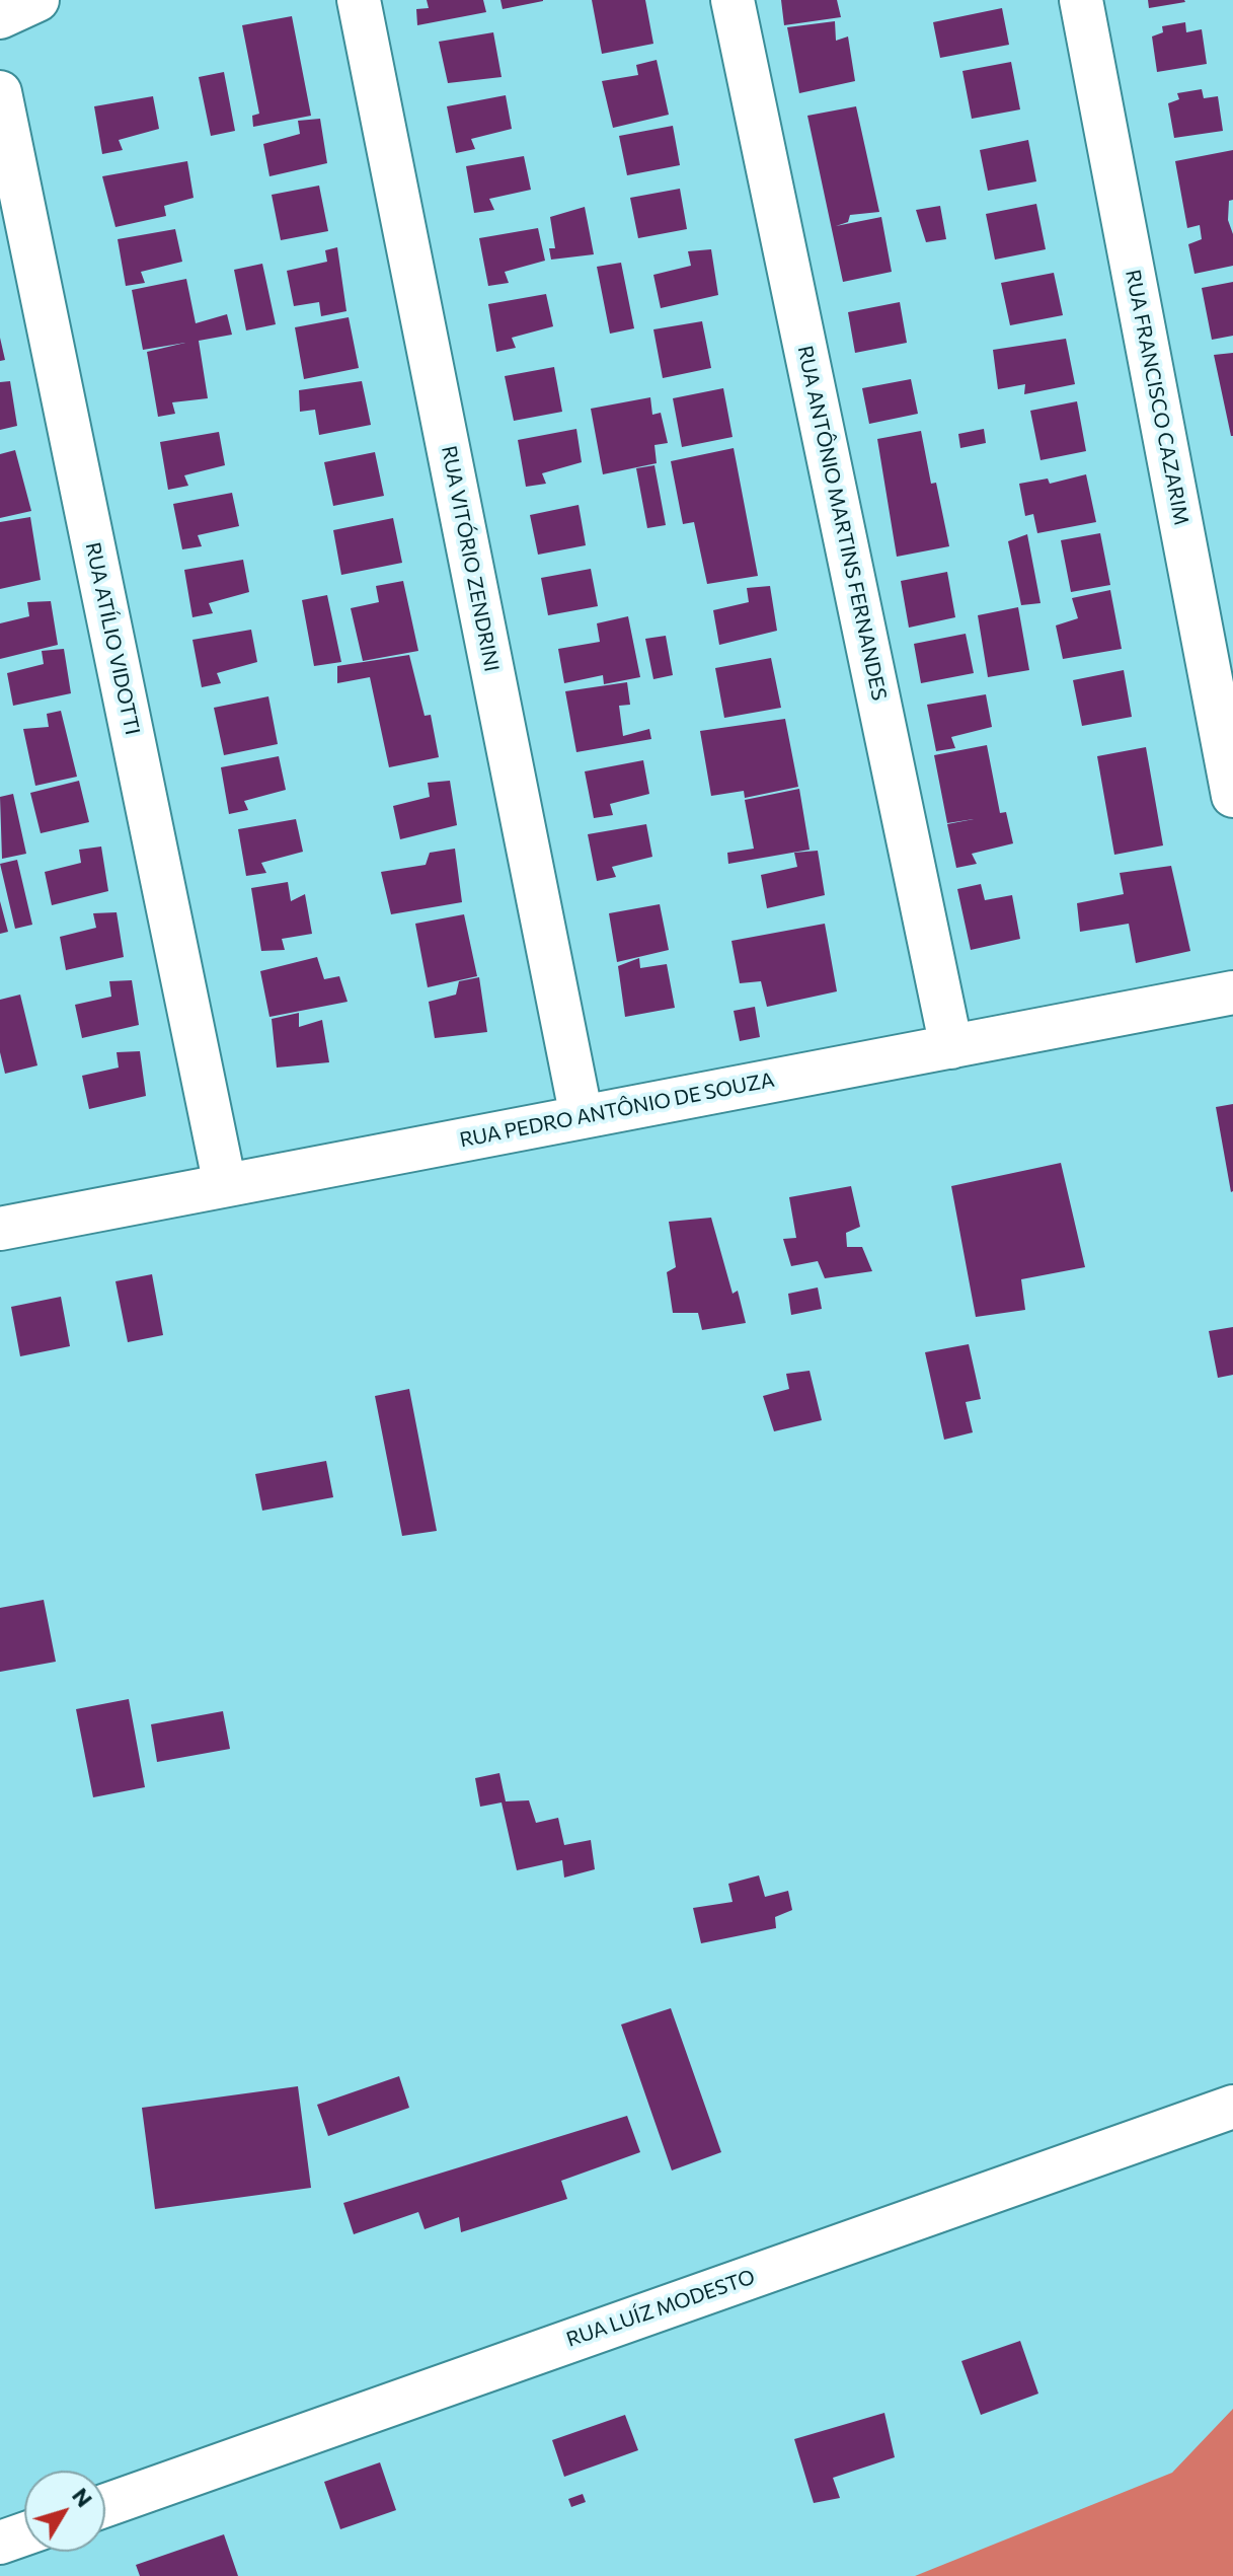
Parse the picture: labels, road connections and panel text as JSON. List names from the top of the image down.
{
  "streets": {
    "street": [
      "RUA FRANCISCO CAZARIM",
      "RUA ANTÔNIO MARTINS FERNANDES",
      "RUA VITÓRIO ZENDRINI",
      "RUA ATÍLIO VIDOTTI",
      "RUA PEDRO ANTÔNIO DE SOUZA",
      "RUA LUÍZ MODESTO"
    ]
  },
  "crossings": [
    ["RUA ANTÔNIO MARTINS FERNANDES", "RUA PEDRO ANTÔNIO DE SOUZA"],
    ["RUA VITÓRIO ZENDRINI", "RUA PEDRO ANTÔNIO DE SOUZA"],
    ["RUA ATÍLIO VIDOTTI", "RUA PEDRO ANTÔNIO DE SOUZA"]
  ],
  "north": "top right"
}
